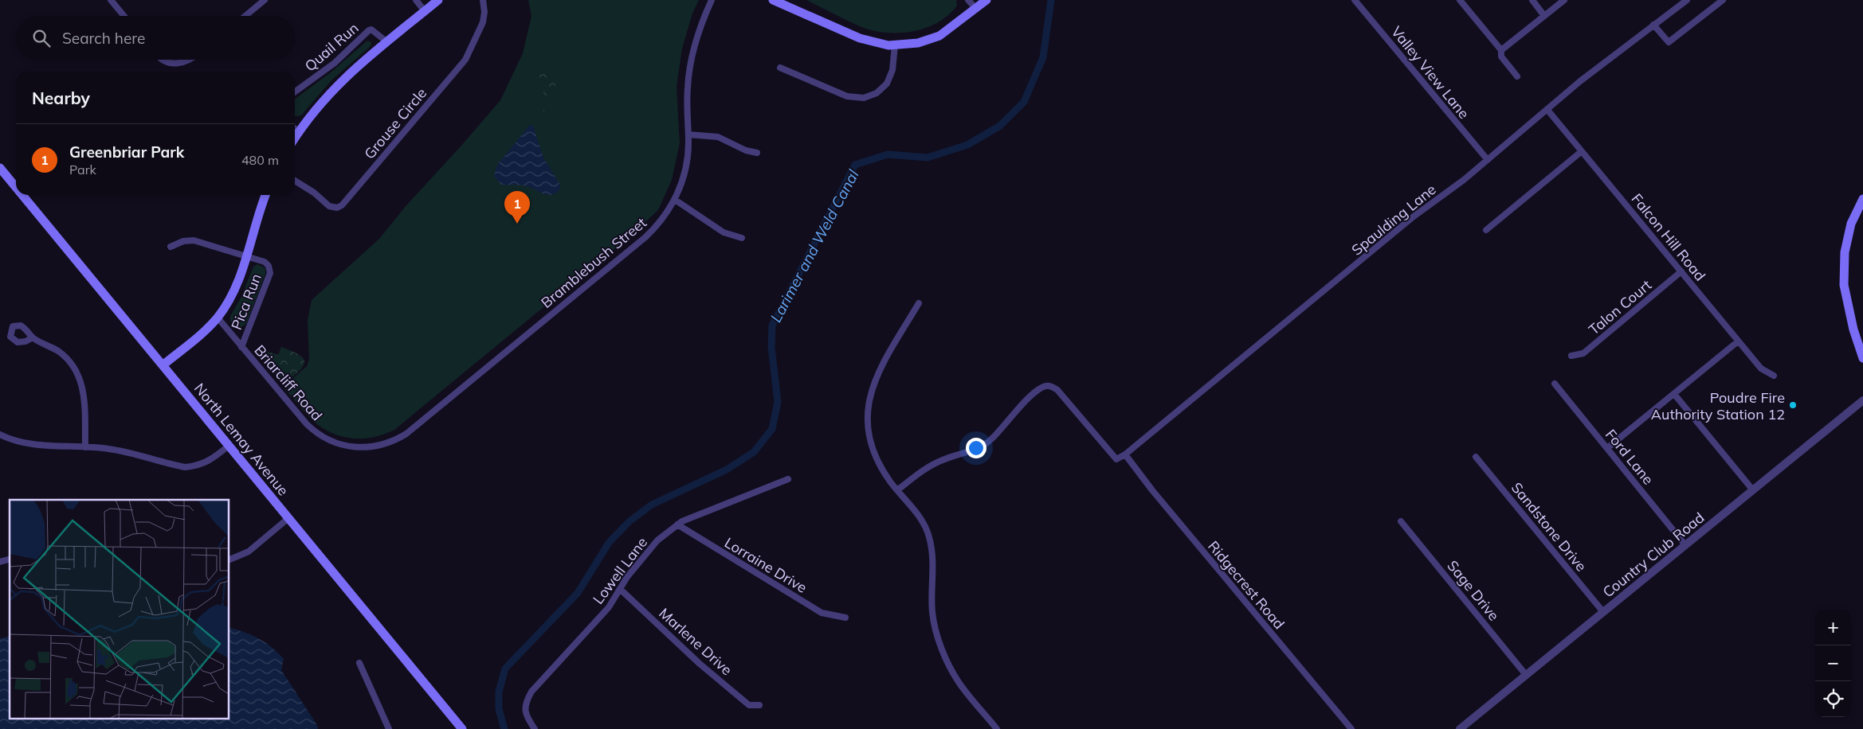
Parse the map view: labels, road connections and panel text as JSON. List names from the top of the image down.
{
  "streets": {
    "main road": ["North Lemay Avenue"],
    "street": [
      "Quail Run",
      "Valley View Lane",
      "Grouse Circle",
      "Spaulding Lane",
      "Falcon Hill Road",
      "Bramblebush Street",
      "Pica Run",
      "Talon Court",
      "Briarcliff Road",
      "Ford Lane",
      "Sandstone Drive",
      "Country Club Road",
      "Lorraine Drive",
      "Lowell Lane",
      "Ridgecrest Road",
      "Sage Drive",
      "Marlene Drive"
    ]
  },
  "crossings": [
    ["Valley View Lane", "Spaulding Lane"],
    ["Spaulding Lane", "Falcon Hill Road"],
    ["Spaulding Lane", "Ridgecrest Road"],
    ["Falcon Hill Road", "Talon Court"],
    ["Bramblebush Street", "Briarcliff Road"],
    ["Pica Run", "Briarcliff Road"],
    ["Ford Lane", "Country Club Road"],
    ["Sandstone Drive", "Country Club Road"],
    ["Country Club Road", "Sage Drive"],
    ["Lorraine Drive", "Lowell Lane"],
    ["Lowell Lane", "Marlene Drive"]
  ],
  "water": ["Larimer and Weld Canal"],
  "places": ["Poudre Fire Authority Station 12"],
  "page": {
    "search": "Search here",
    "heading": "Nearby",
    "list": [
      {
        "mark": "1",
        "name": "Greenbriar Park",
        "note": "Park",
        "value": "480 m"
      }
    ],
    "pins": "1",
    "map_buttons": ["+", "−"]
  }
}
